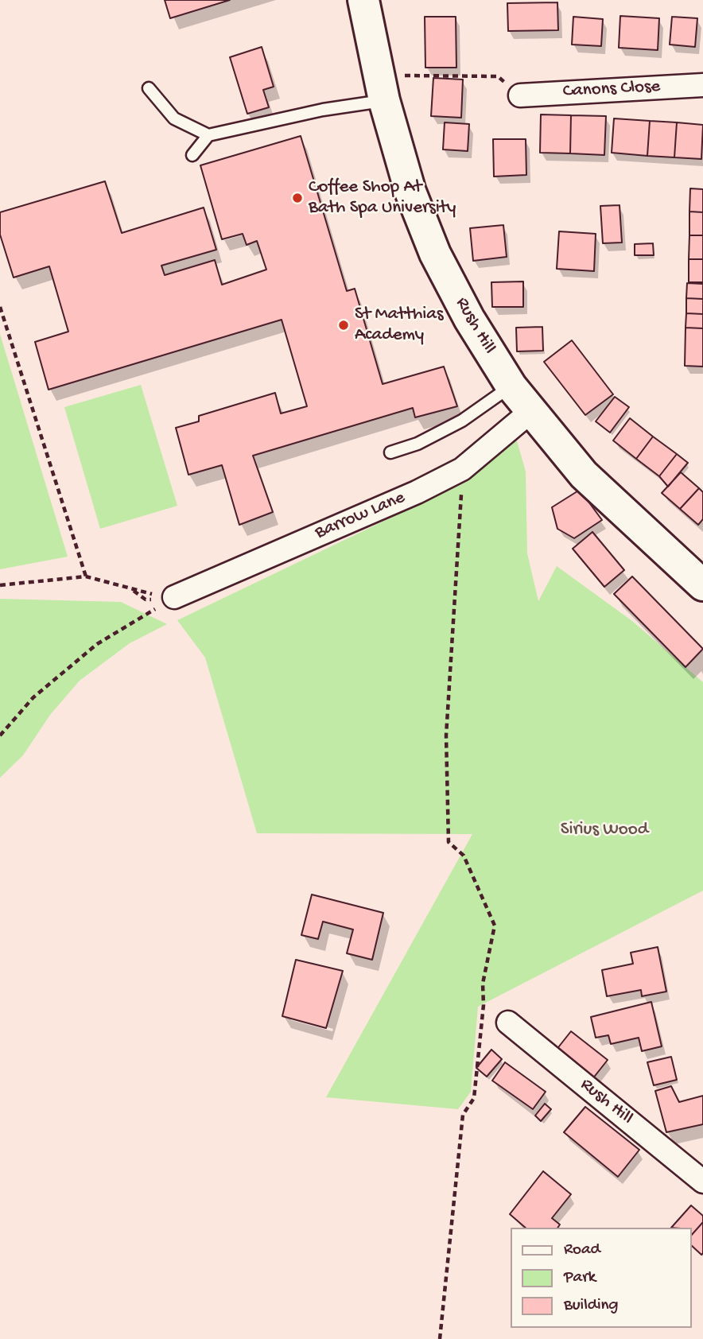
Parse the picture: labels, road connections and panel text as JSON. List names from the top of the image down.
{
  "streets": {
    "street": ["Canons Close", "Rush Hill", "Barrow Lane"]
  },
  "crossings": [
    ["Rush Hill", "Barrow Lane"]
  ],
  "parks": ["Sirius Wood"],
  "places": ["Coffee Shop At Bath Spa University", "St Matthias Academy"],
  "legend": ["Road", "Park", "Building"]
}
